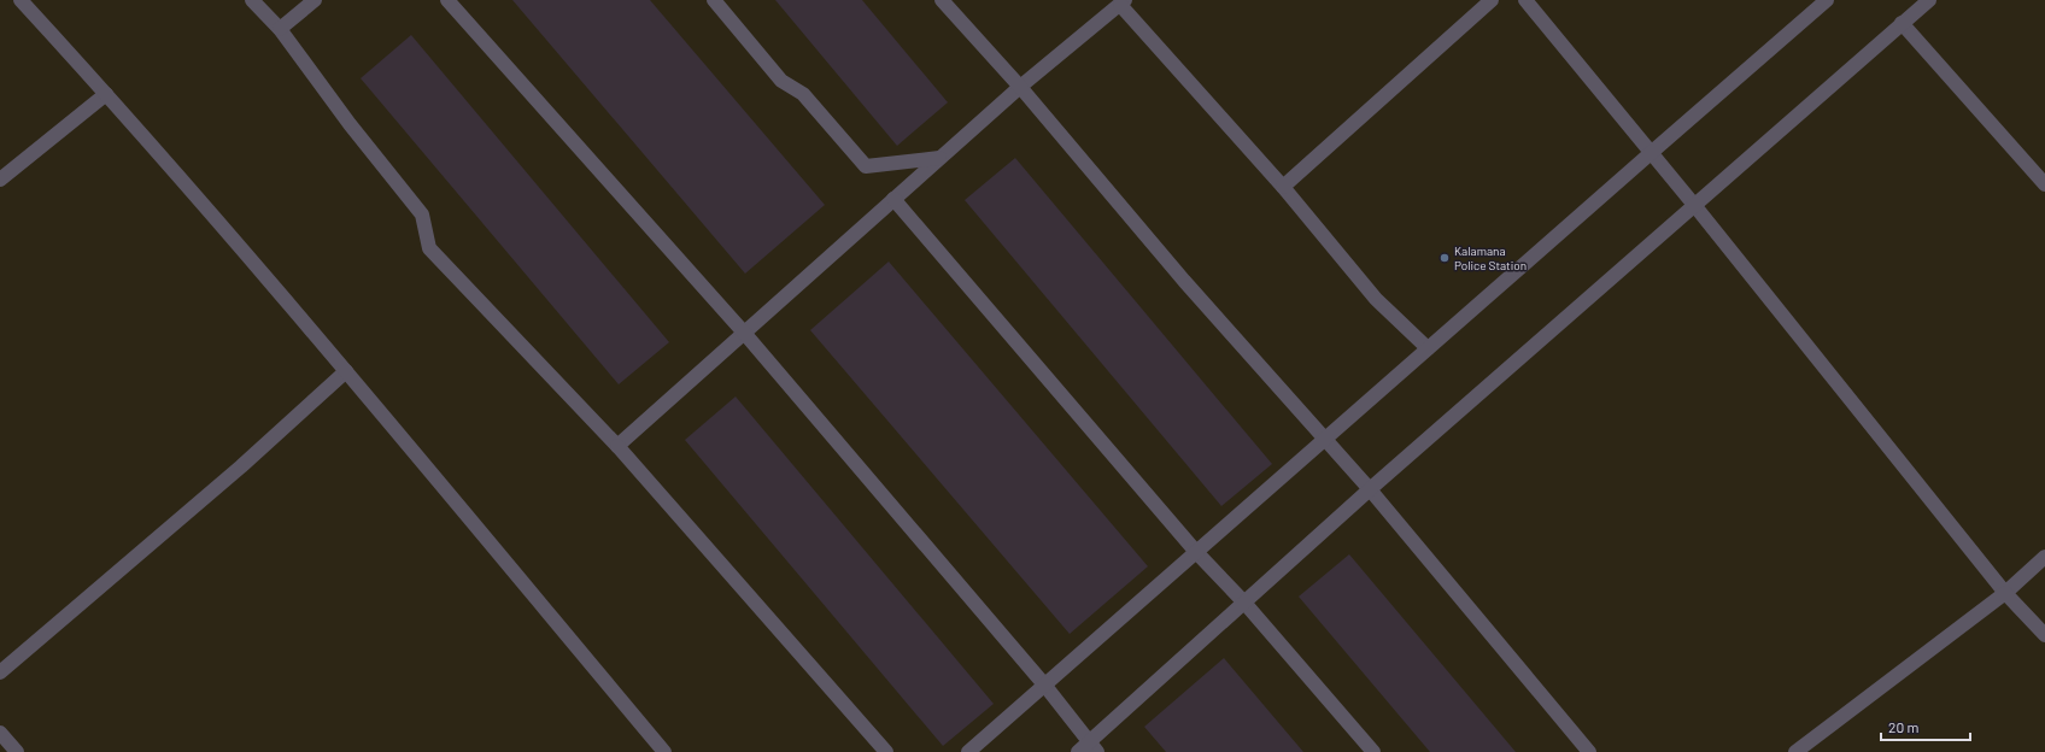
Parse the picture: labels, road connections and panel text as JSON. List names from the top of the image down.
{
  "places": ["Kalamana Police Station"],
  "scale_bar": "20 m"
}
